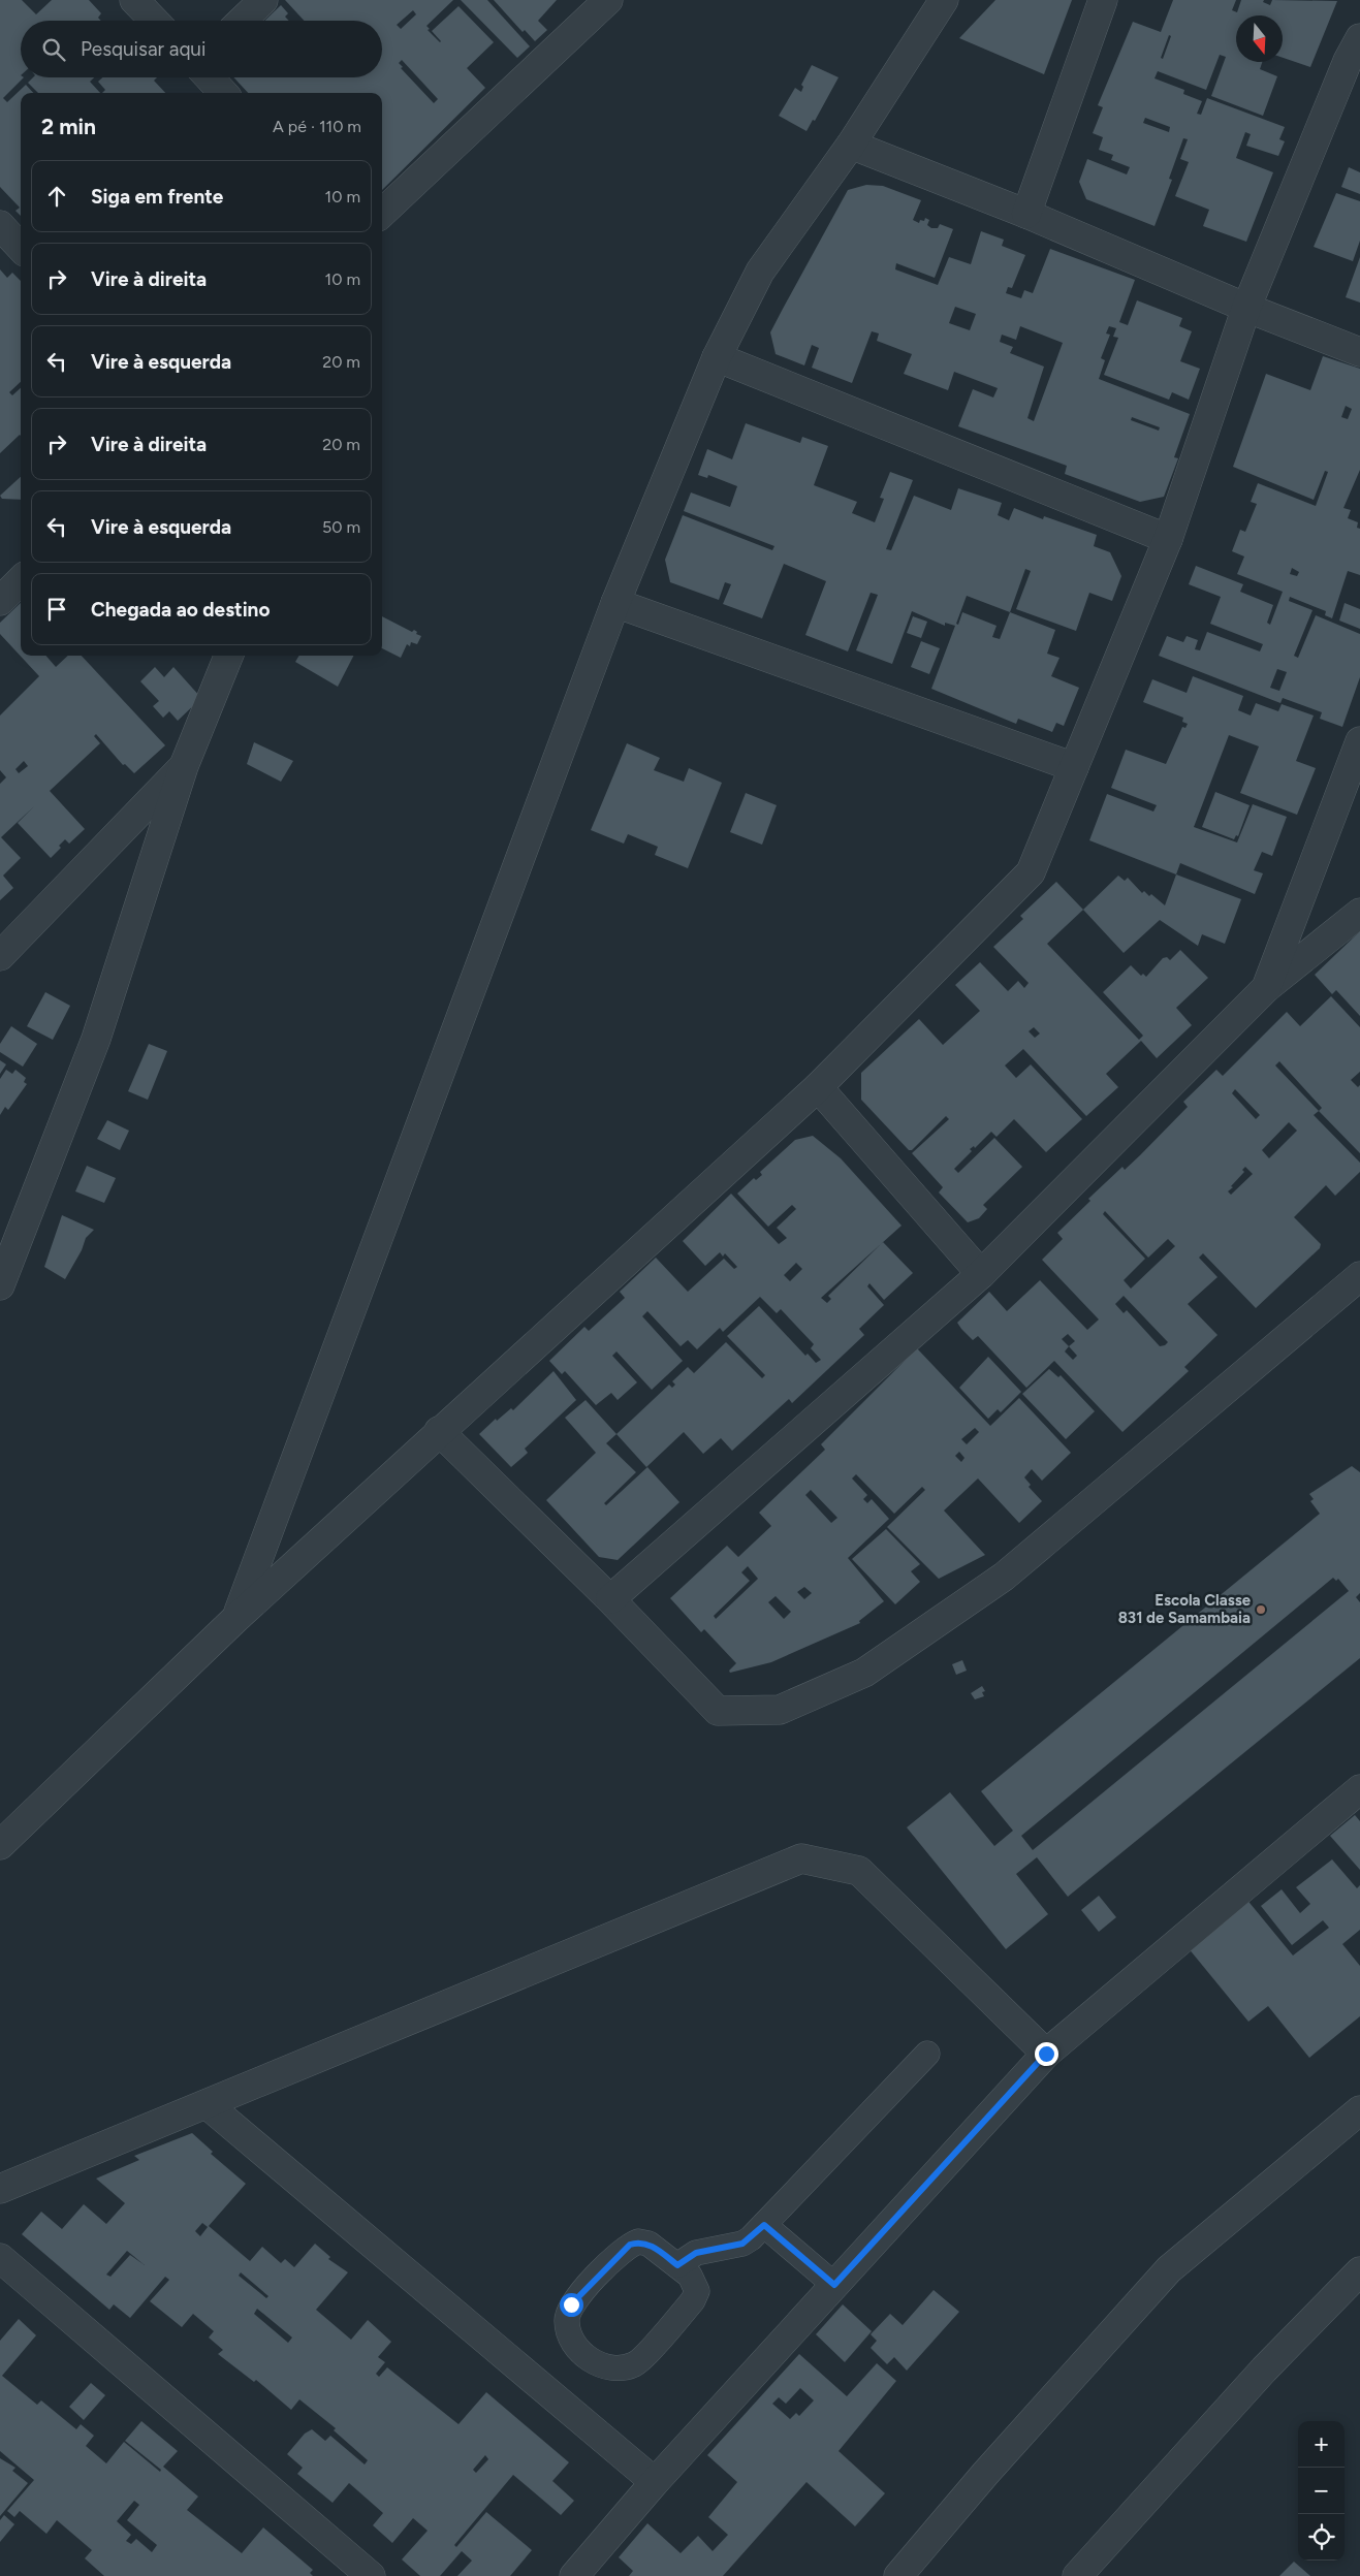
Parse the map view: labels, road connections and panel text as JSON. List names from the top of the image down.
{
  "places": ["Escola Classe 831 de Samambaia"],
  "north": "bottom",
  "page": {
    "search": "Pesquisar aqui",
    "heading": ["2 min", "A pé · 110 m"],
    "list": [
      ["Siga em frente", "10 m"],
      ["Vire à direita", "10 m"],
      ["Vire à esquerda", "20 m"],
      ["Vire à direita", "20 m"],
      ["Vire à esquerda", "50 m"],
      "Chegada ao destino"
    ],
    "map_buttons": ["+", "−"]
  }
}
